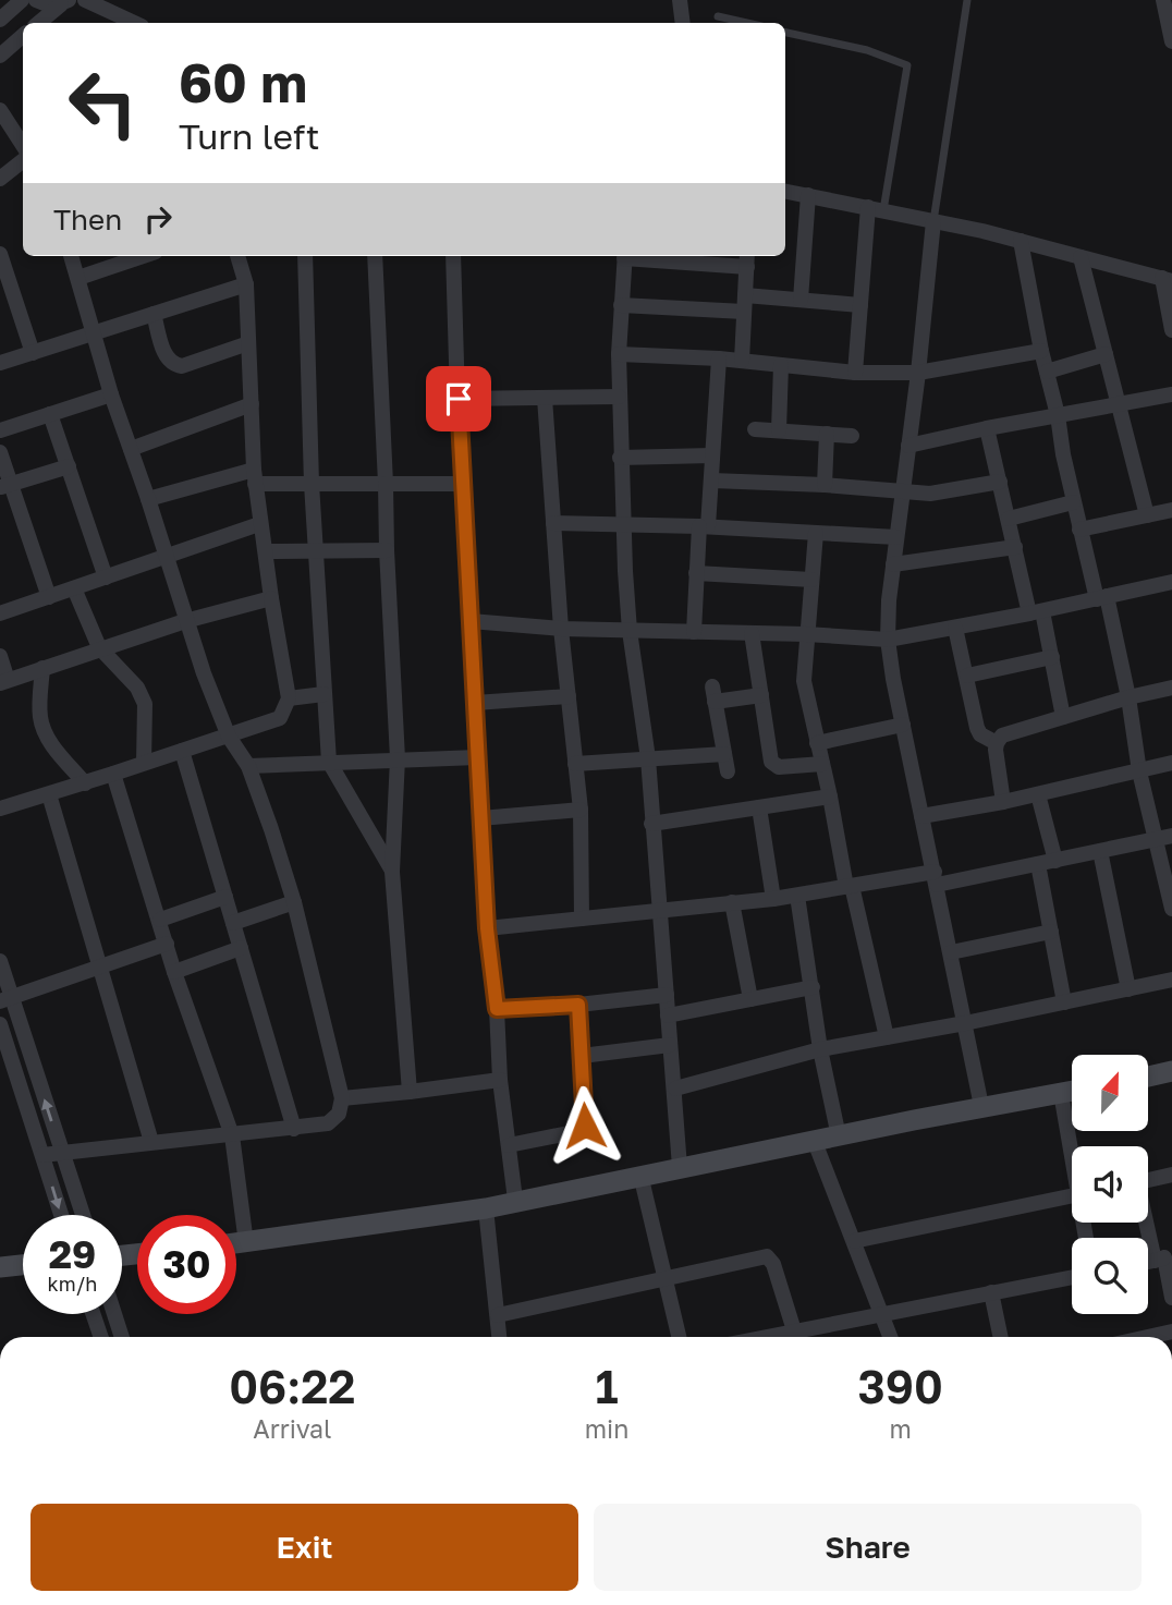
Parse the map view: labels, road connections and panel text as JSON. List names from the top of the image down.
{
  "north": "top",
  "page": {
    "turn": ["60 m", "Turn left"],
    "then": "Then",
    "speed": "29 km/h",
    "limit": "30",
    "eta": [
      "06:22",
      "Arrival",
      "1",
      "min",
      "390",
      "m"
    ],
    "buttons": ["Exit", "Share"]
  }
}
